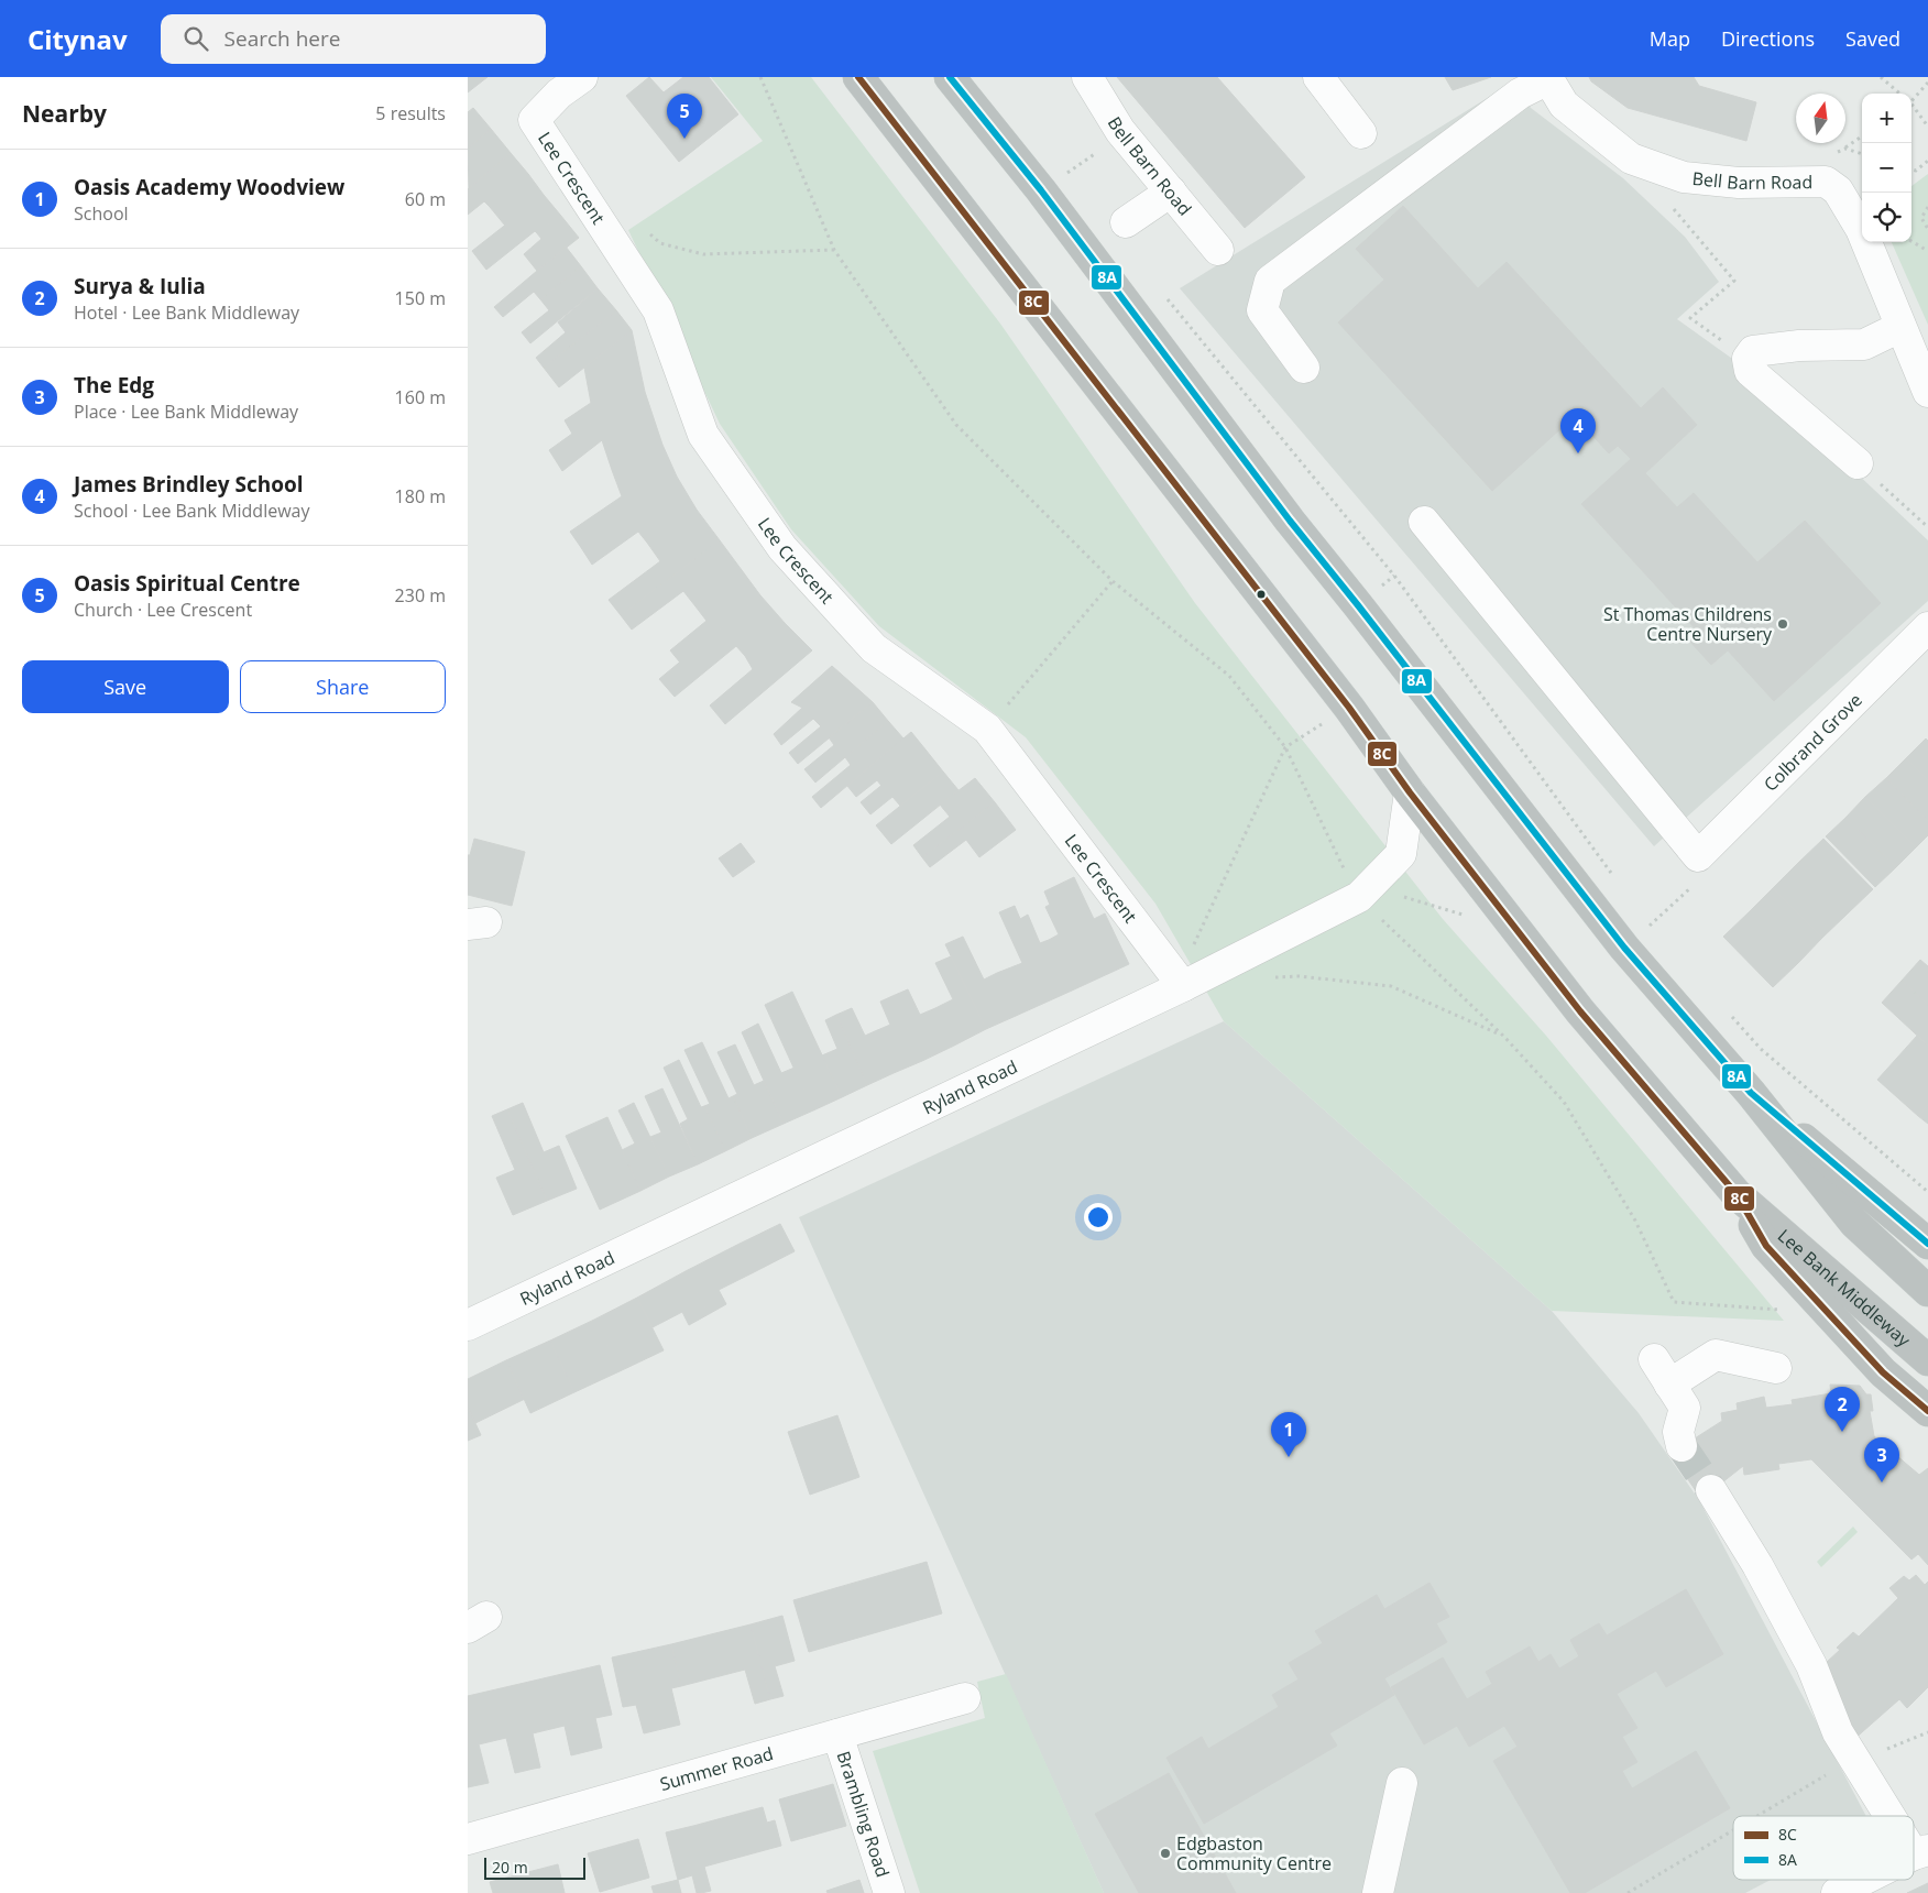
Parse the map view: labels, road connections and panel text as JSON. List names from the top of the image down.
{
  "streets": {
    "highway": ["Lee Bank Middleway"],
    "street": [
      "Bell Barn Road",
      "Lee Crescent",
      "Colbrand Grove",
      "Ryland Road",
      "Summer Road",
      "Brambling Road"
    ]
  },
  "crossings": [
    ["Lee Crescent", "Ryland Road"],
    ["Ryland Road", "Lee Bank Middleway"],
    ["Summer Road", "Brambling Road"]
  ],
  "places": ["St Thomas Childrens Centre Nursery", "Edgbaston Community Centre"],
  "lines": ["transit line 8C", "transit line 8A"],
  "legend": ["8C", "8A"],
  "scale_bar": "20 m",
  "north": "top",
  "page": {
    "header": "Citynav",
    "search": "Search here",
    "nav": ["Map", "Directions", "Saved"],
    "heading": ["Nearby", "5 results"],
    "map_buttons": ["+", "−"],
    "pins": [
      "5",
      "4",
      "2",
      "1",
      "3"
    ],
    "list": [
      {
        "mark": "1",
        "name": "Oasis Academy Woodview",
        "note": "School",
        "value": "60 m"
      },
      {
        "mark": "2",
        "name": "Surya & Iulia",
        "note": "Hotel · Lee Bank Middleway",
        "value": "150 m"
      },
      {
        "mark": "3",
        "name": "The Edg",
        "note": "Place · Lee Bank Middleway",
        "value": "160 m"
      },
      {
        "mark": "4",
        "name": "James Brindley School",
        "note": "School · Lee Bank Middleway",
        "value": "180 m"
      },
      {
        "mark": "5",
        "name": "Oasis Spiritual Centre",
        "note": "Church · Lee Crescent",
        "value": "230 m"
      }
    ],
    "buttons": ["Save", "Share"],
    "scale": "20 m"
  }
}
